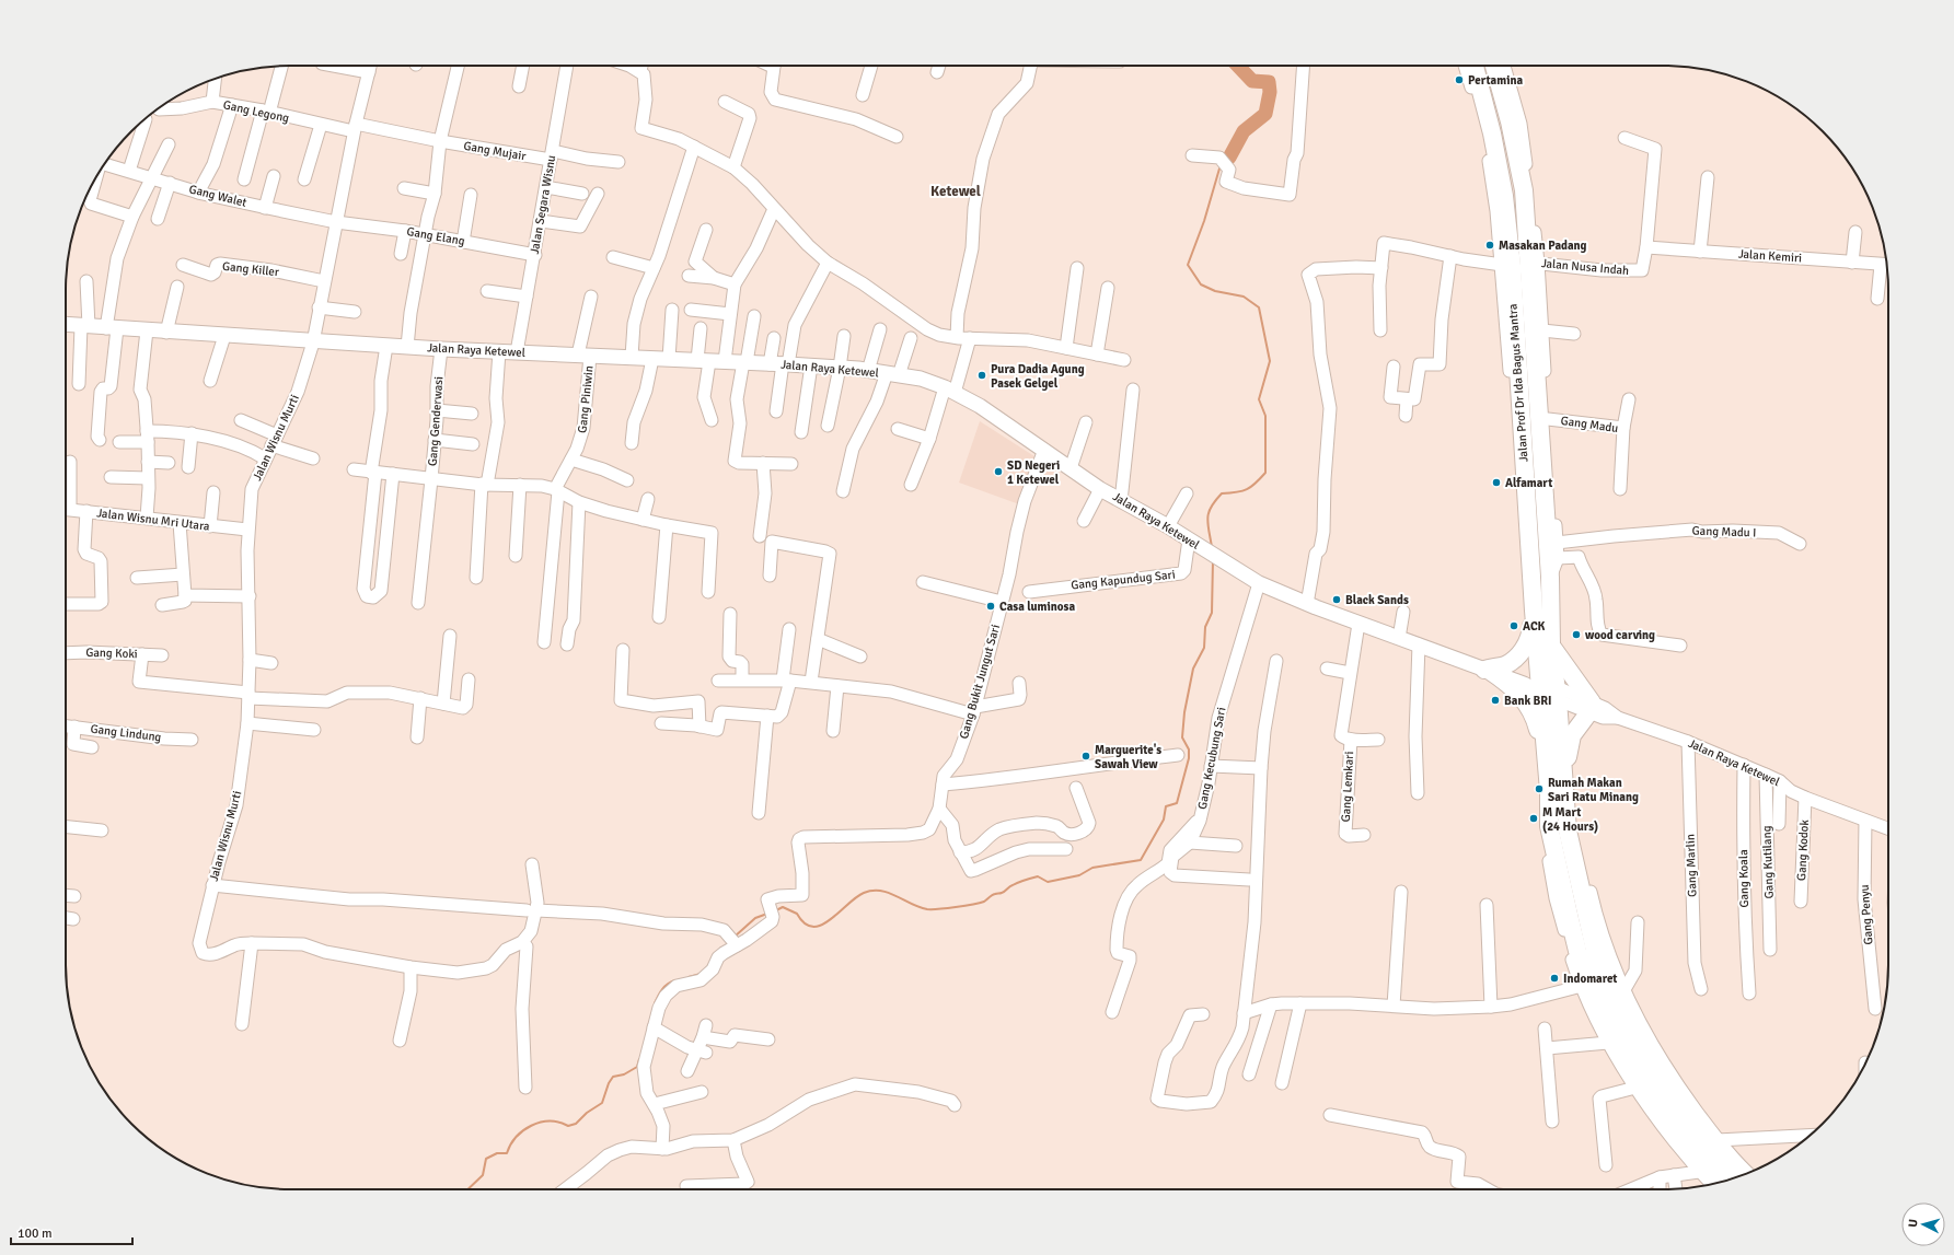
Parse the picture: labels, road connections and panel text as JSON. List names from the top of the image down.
{
  "streets": {
    "highway": ["Jalan Prof Dr Ida Bagus Mantra"],
    "main road": ["Jalan Raya Ketewel"],
    "street": [
      "Gang Legong",
      "Gang Mujair",
      "Gang Walet",
      "Jalan Segara Wisnu",
      "Gang Elang",
      "Jalan Kemiri",
      "Jalan Nusa Indah",
      "Gang Killer",
      "Gang Piniwin",
      "Gang Genderwasi",
      "Gang Madu",
      "Jalan Wisnu Murti",
      "Jalan Wisnu Mri Utara",
      "Gang Madu I",
      "Gang Kapundug Sari",
      "Gang Koki",
      "Gang Bukit Jungut Sari",
      "Gang Lindung",
      "Gang Kecubung Sari",
      "Gang Lemkari",
      "Gang Kodok",
      "Gang Kutilang",
      "Gang Marlin",
      "Gang Koala",
      "Gang Penyu"
    ]
  },
  "crossings": [
    ["Gang Legong", "Gang Mujair"],
    ["Gang Legong", "Jalan Wisnu Murti"],
    ["Gang Mujair", "Jalan Segara Wisnu"],
    ["Gang Mujair", "Jalan Wisnu Murti"],
    ["Gang Walet", "Gang Elang"],
    ["Gang Walet", "Jalan Wisnu Murti"],
    ["Jalan Segara Wisnu", "Gang Elang"],
    ["Jalan Segara Wisnu", "Jalan Raya Ketewel"],
    ["Gang Elang", "Jalan Wisnu Murti"],
    ["Jalan Kemiri", "Jalan Nusa Indah"],
    ["Jalan Nusa Indah", "Jalan Prof Dr Ida Bagus Mantra"],
    ["Gang Killer", "Jalan Wisnu Murti"],
    ["Jalan Raya Ketewel", "Jalan Prof Dr Ida Bagus Mantra"],
    ["Jalan Raya Ketewel", "Gang Piniwin"],
    ["Jalan Raya Ketewel", "Gang Genderwasi"],
    ["Jalan Raya Ketewel", "Jalan Wisnu Murti"],
    ["Jalan Raya Ketewel", "Gang Kapundug Sari"],
    ["Jalan Raya Ketewel", "Gang Bukit Jungut Sari"],
    ["Jalan Raya Ketewel", "Gang Kecubung Sari"],
    ["Jalan Raya Ketewel", "Gang Lemkari"],
    ["Jalan Raya Ketewel", "Gang Kodok"],
    ["Jalan Raya Ketewel", "Gang Kutilang"],
    ["Jalan Raya Ketewel", "Gang Marlin"],
    ["Jalan Raya Ketewel", "Gang Koala"],
    ["Jalan Raya Ketewel", "Gang Penyu"],
    ["Jalan Wisnu Murti", "Jalan Wisnu Mri Utara"]
  ],
  "districts": ["Ketewel"],
  "places": [
    "Pertamina",
    "Masakan Padang",
    "Pura Dadia Agung Pasek Gelgel",
    "SD Negeri 1 Ketewel",
    "Alfamart",
    "Black Sands",
    "Casa luminosa",
    "ACK",
    "wood carving",
    "Bank BRI",
    "Marguerite's Sawah View",
    "Rumah Makan Sari Ratu Minang",
    "M Mart (24 Hours)",
    "Indomaret"
  ],
  "scale_bar": "100 m",
  "north": "left"
}
